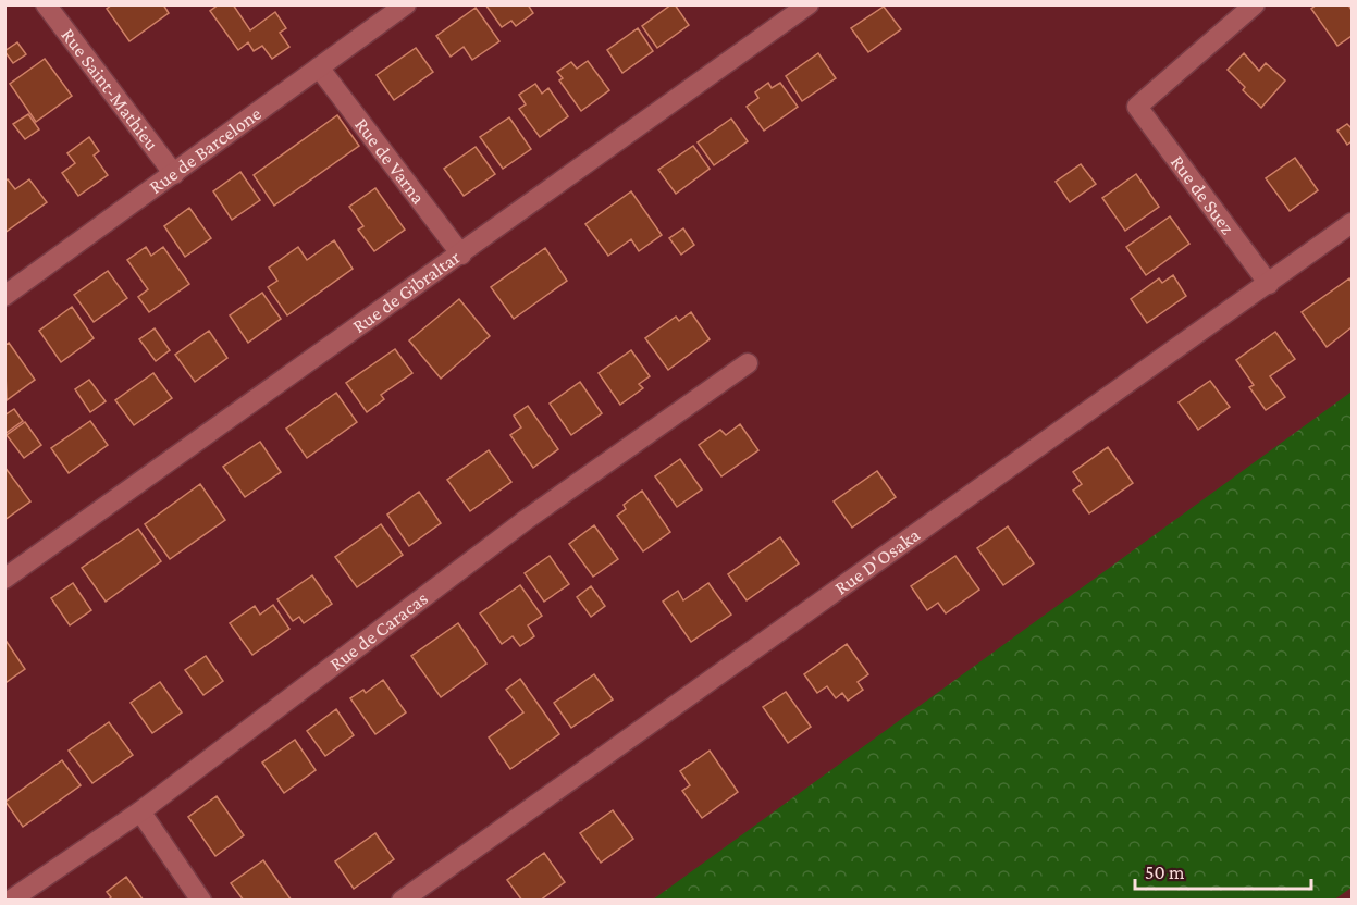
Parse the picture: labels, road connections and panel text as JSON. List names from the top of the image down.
{
  "streets": {
    "street": [
      "Rue Saint-Mathieu",
      "Rue de Barcelone",
      "Rue de Varna",
      "Rue de Suez",
      "Rue de Gibraltar",
      "Rue D'Osaka",
      "Rue de Caracas"
    ]
  },
  "crossings": [
    ["Rue Saint-Mathieu", "Rue de Barcelone"],
    ["Rue de Barcelone", "Rue de Varna"],
    ["Rue de Varna", "Rue de Gibraltar"],
    ["Rue de Suez", "Rue D'Osaka"]
  ],
  "scale_bar": "50 m"
}
